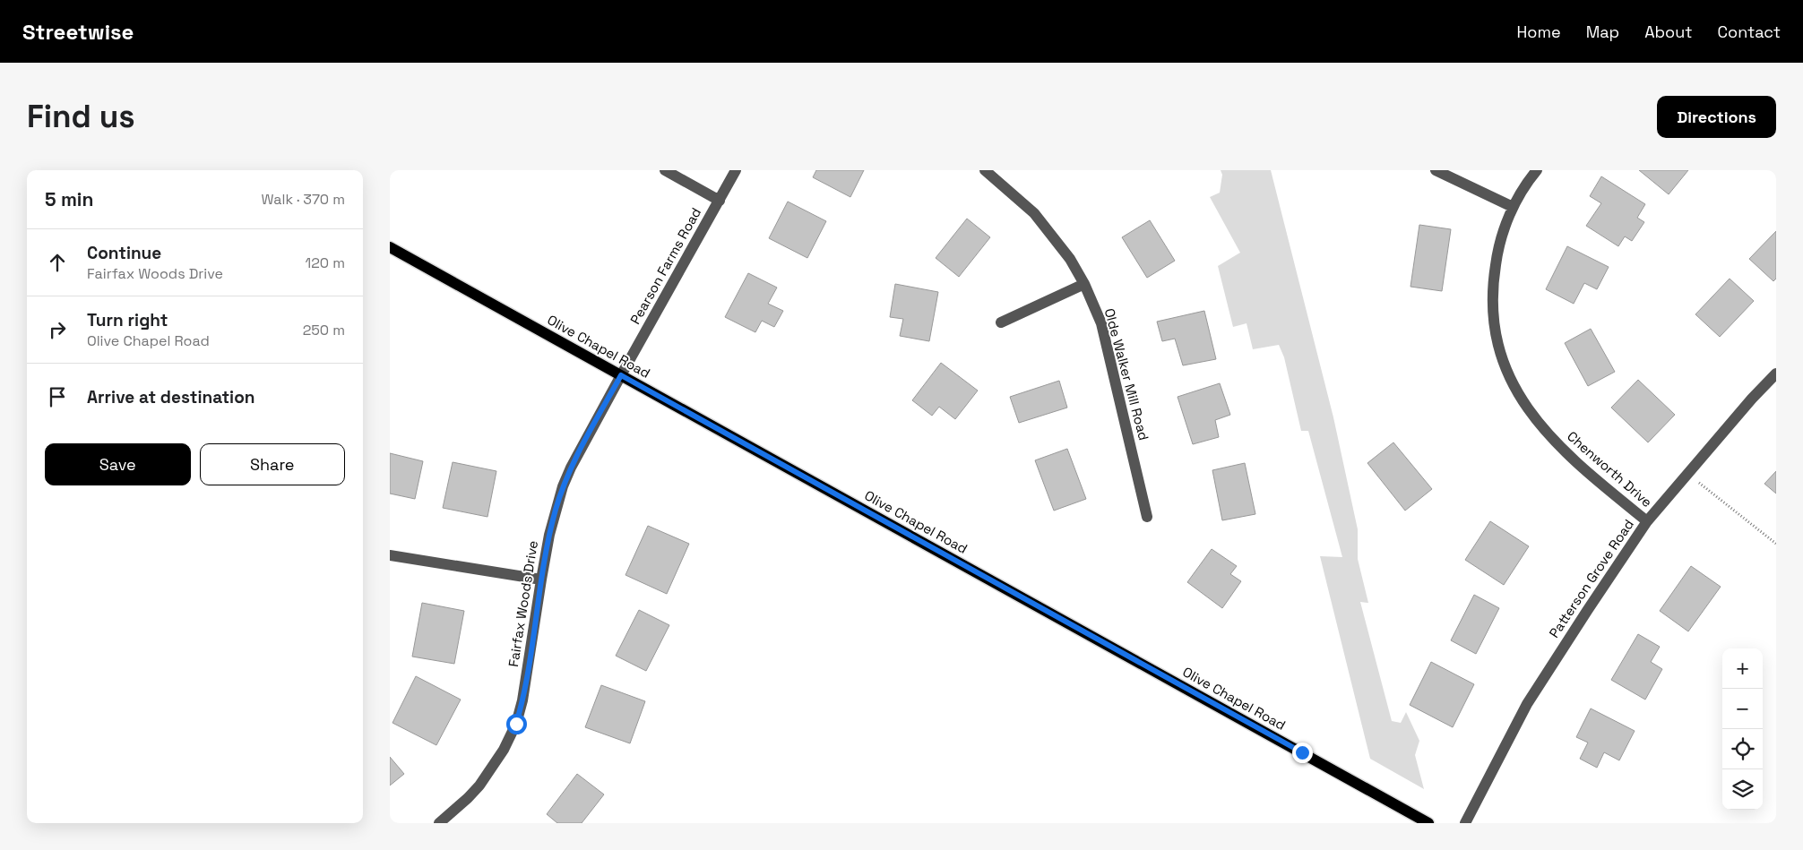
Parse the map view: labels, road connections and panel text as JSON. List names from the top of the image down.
{
  "streets": {
    "main road": ["Olive Chapel Road"],
    "street": [
      "Pearson Farms Road",
      "Olde Walker Mill Road",
      "Chenworth Drive",
      "Patterson Grove Road",
      "Fairfax Woods Drive"
    ]
  },
  "crossings": [
    ["Pearson Farms Road", "Olive Chapel Road"],
    ["Pearson Farms Road", "Fairfax Woods Drive"],
    ["Olive Chapel Road", "Fairfax Woods Drive"],
    ["Chenworth Drive", "Patterson Grove Road"]
  ],
  "page": {
    "header": "Streetwise",
    "nav": [
      "Home",
      "Map",
      "About",
      "Contact"
    ],
    "buttons": [
      "Directions",
      ["Save", "Share"]
    ],
    "title": "Find us",
    "heading": ["5 min", "Walk · 370 m"],
    "list": [
      ["Continue", "Fairfax Woods Drive", "120 m"],
      ["Turn right", "Olive Chapel Road", "250 m"],
      "Arrive at destination"
    ],
    "map_buttons": ["+", "−"]
  }
}
